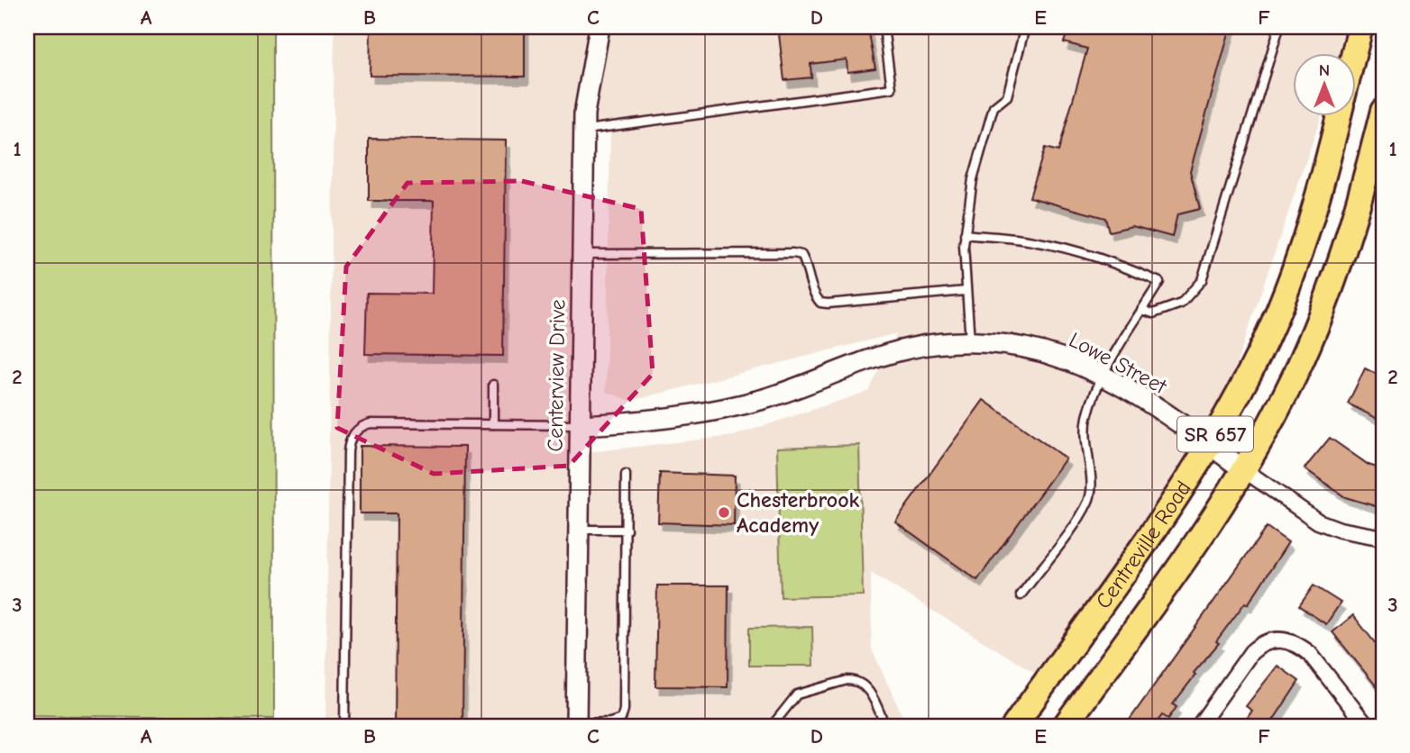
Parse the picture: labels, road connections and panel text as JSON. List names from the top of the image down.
{
  "streets": {
    "main road": ["SR 657", "Centreville Road"],
    "street": ["Lowe Street", "Centerview Drive"]
  },
  "crossings": [
    ["Lowe Street", "Centerview Drive"],
    ["Lowe Street", "Centreville Road"]
  ],
  "places": ["Chesterbrook Academy"],
  "north": "top",
  "grid": {
    "columns": [
      "A",
      "B",
      "C",
      "D",
      "E",
      "F"
    ],
    "rows": ["1", "2", "3"]
  }
}
